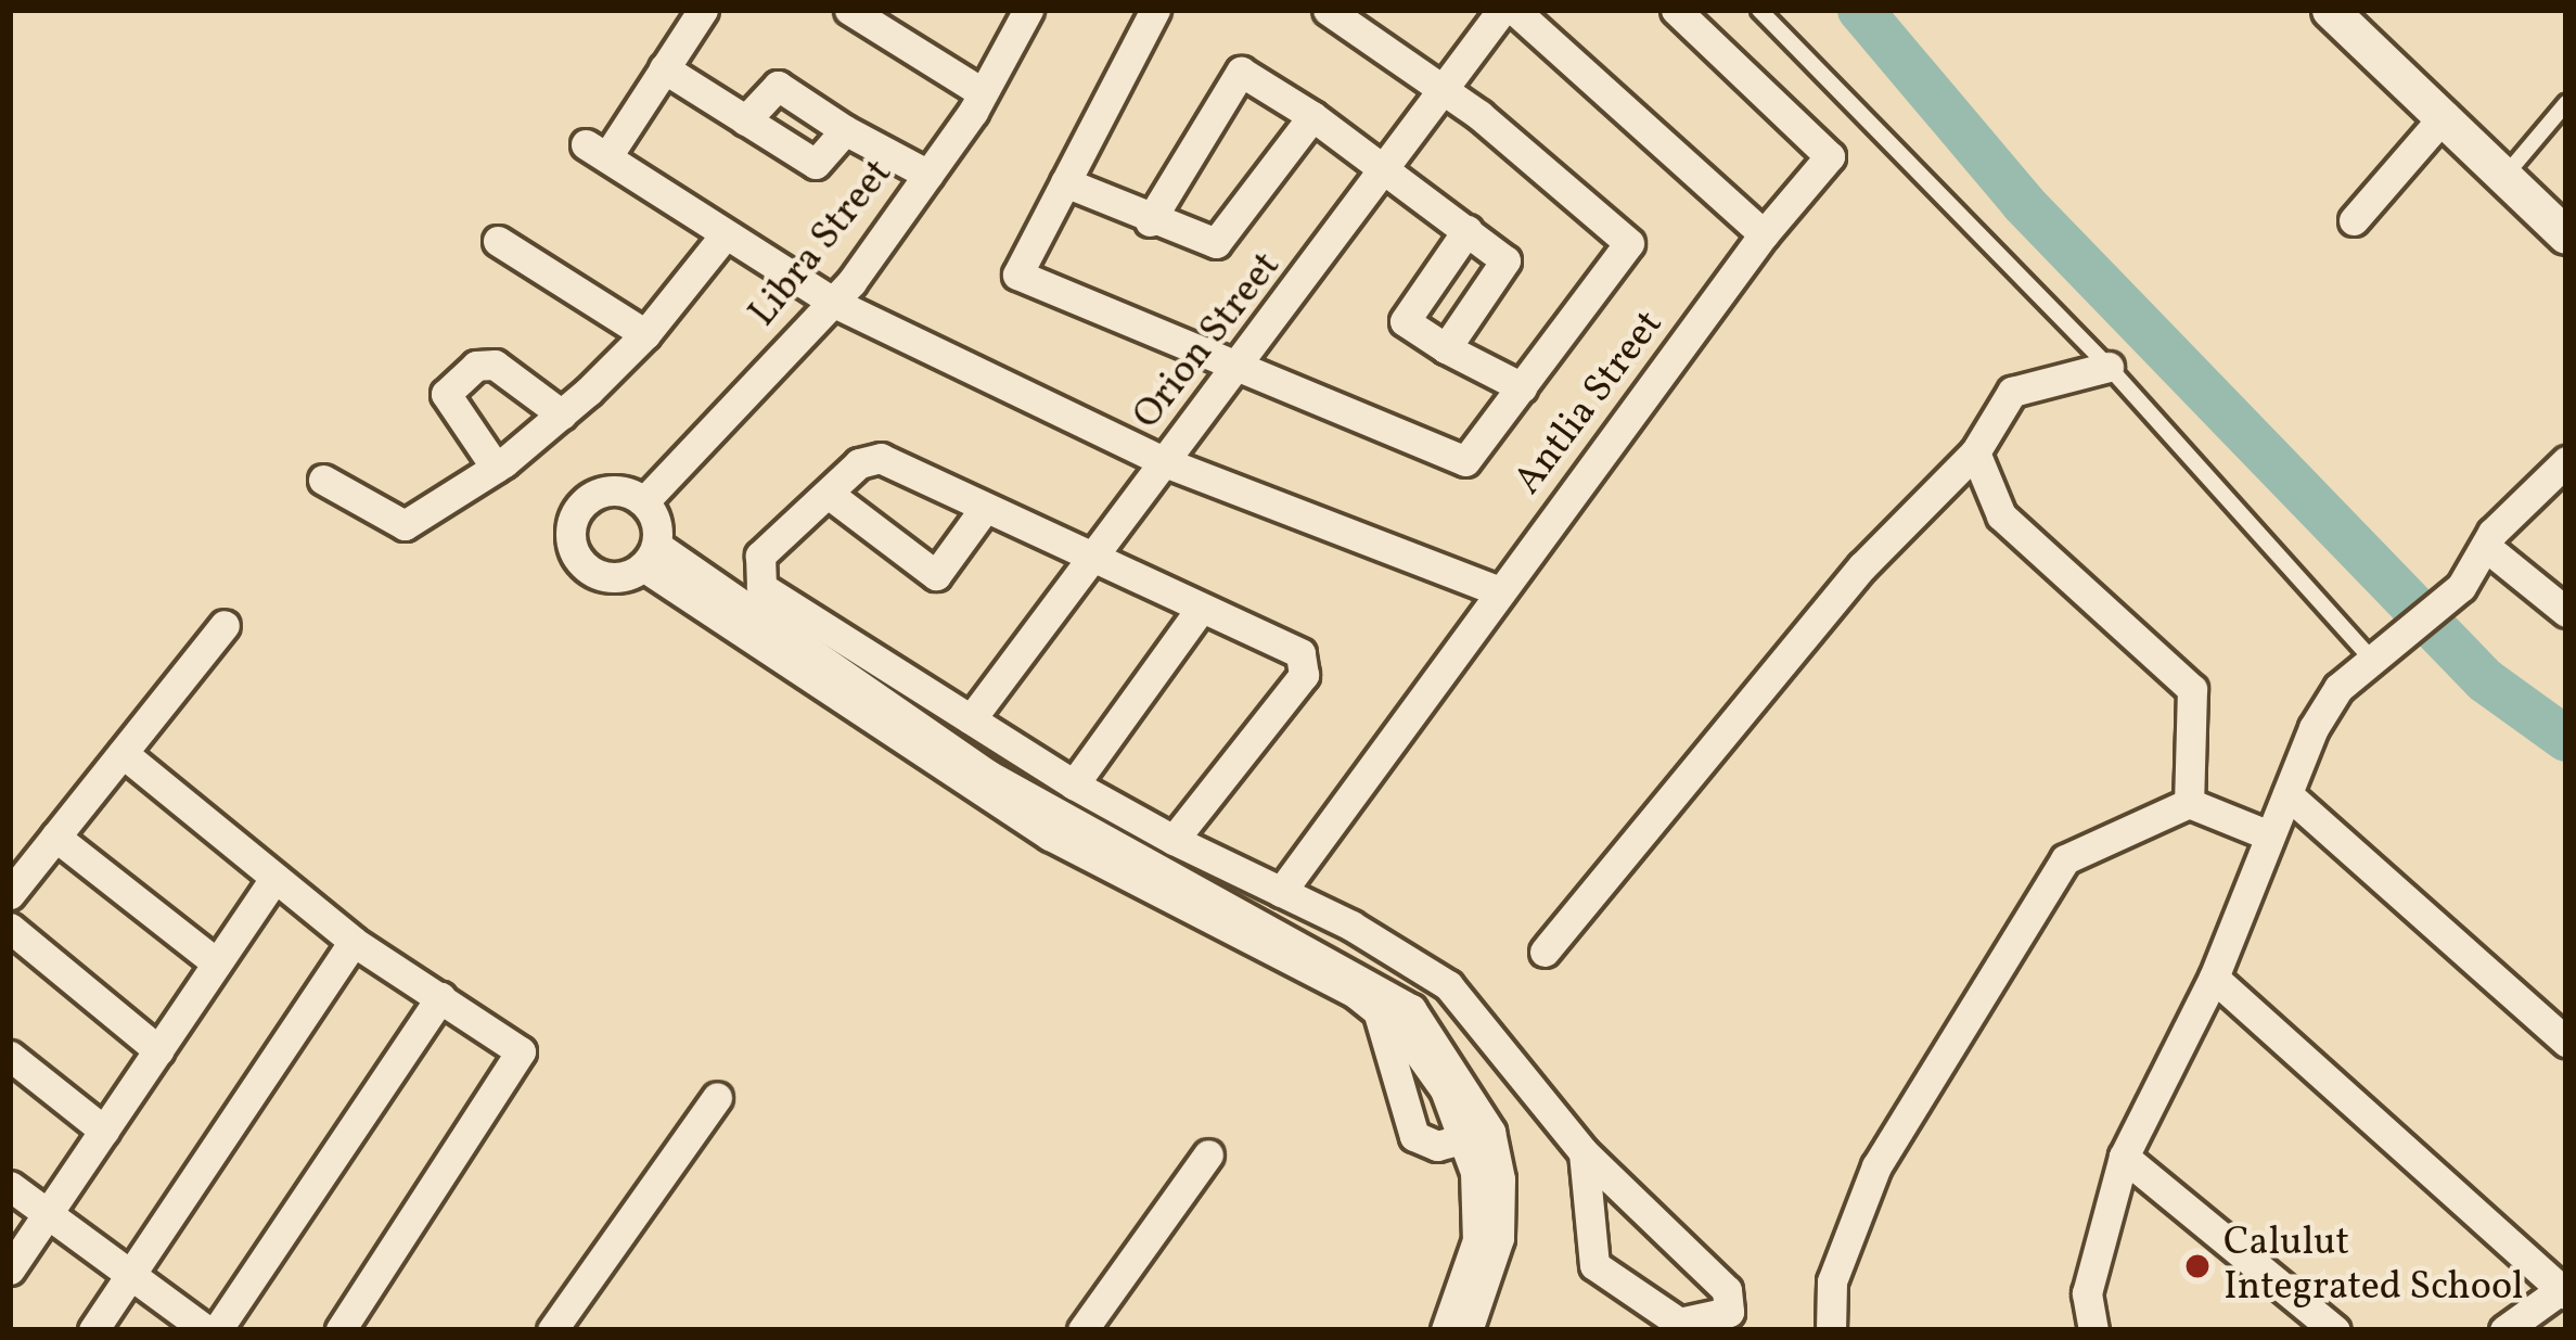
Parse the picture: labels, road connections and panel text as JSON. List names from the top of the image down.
{
  "streets": {
    "street": ["Libra Street", "Orion Street", "Antlia Street"]
  },
  "places": ["Calulut Integrated School"]
}
